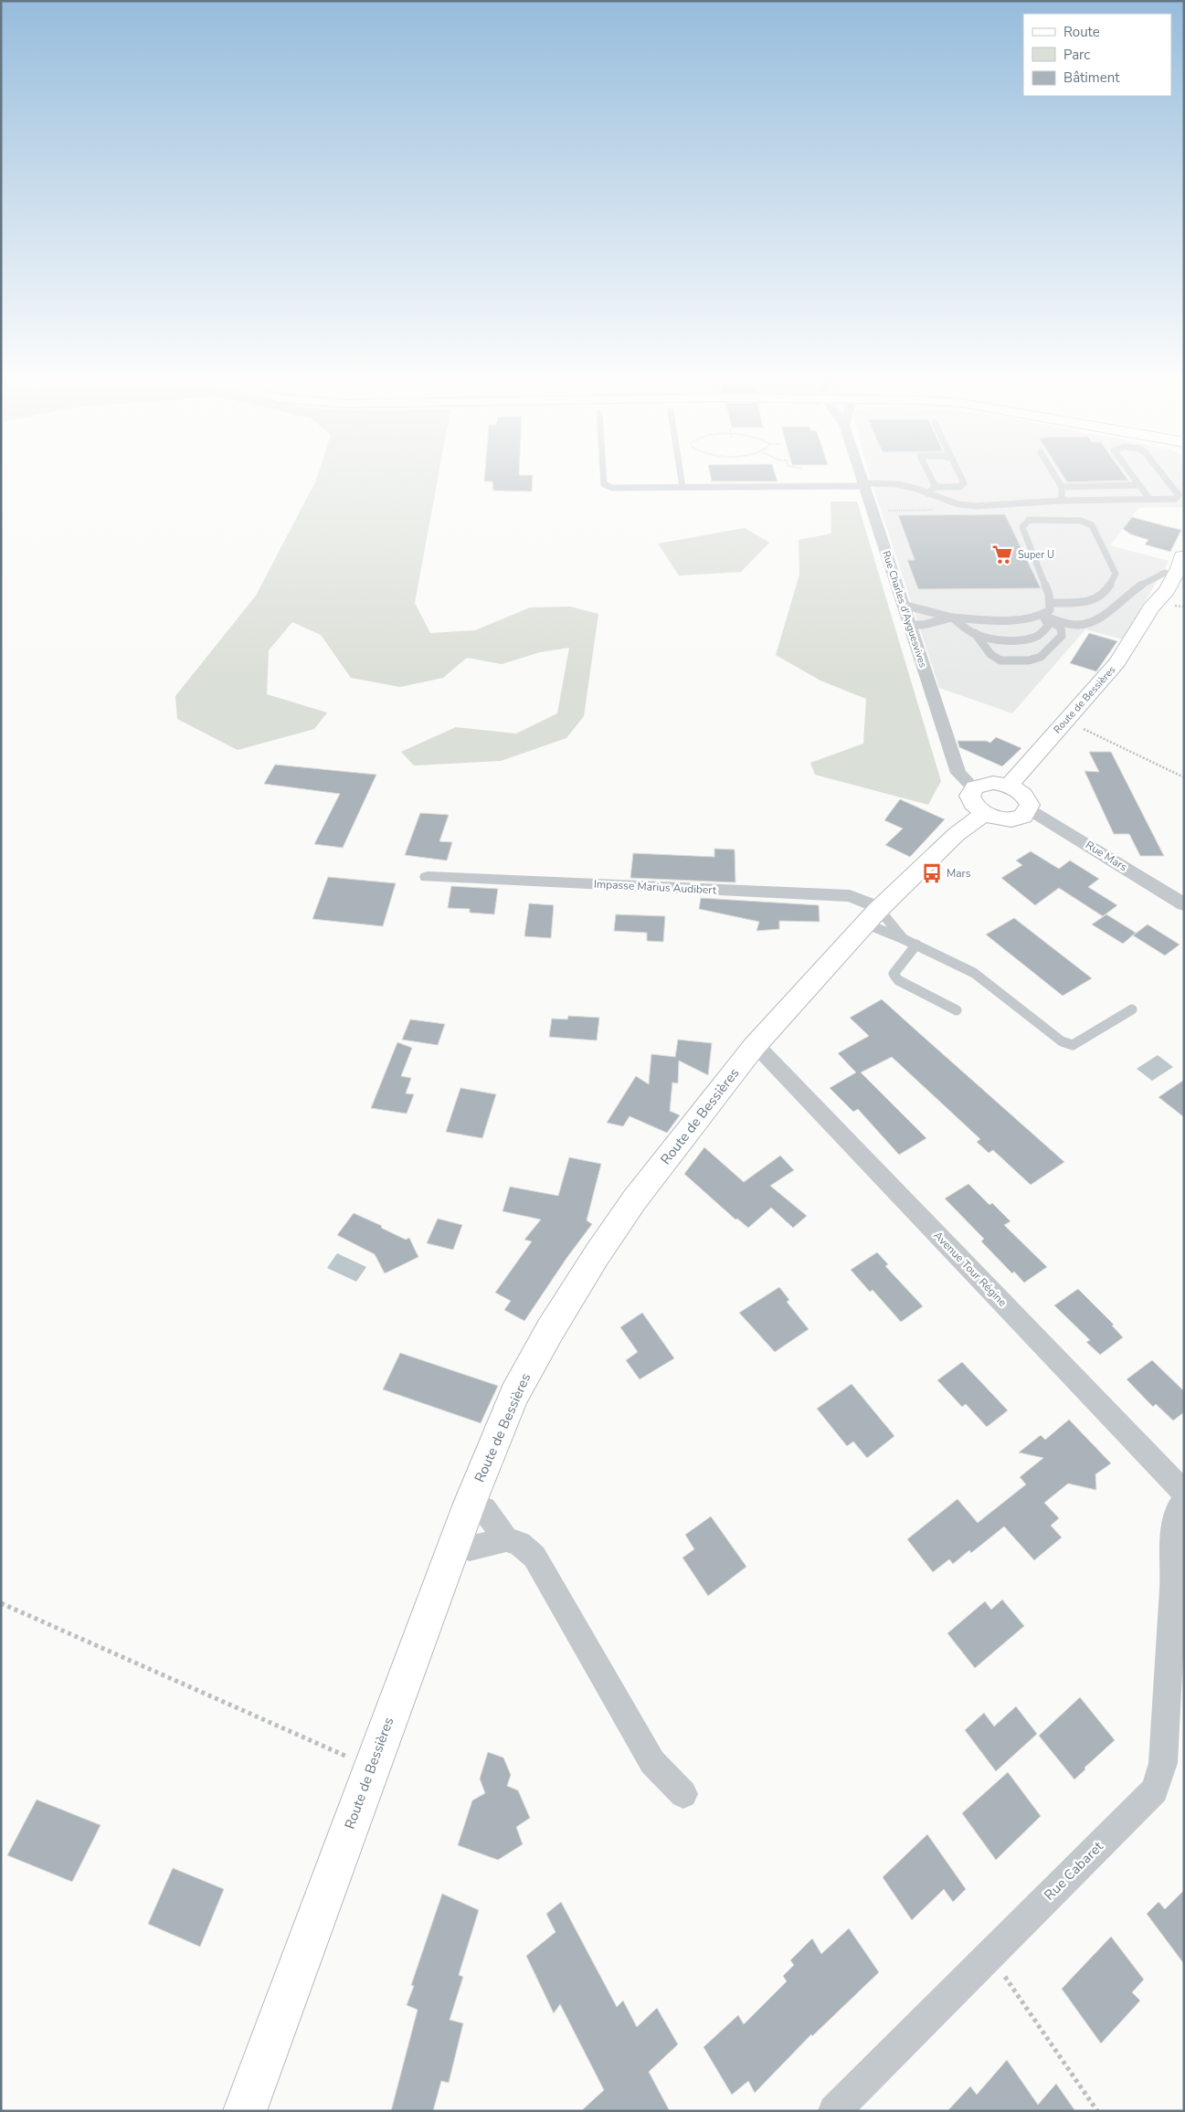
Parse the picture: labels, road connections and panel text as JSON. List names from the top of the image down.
{
  "streets": {
    "main road": ["Route de Bessières"],
    "street": [
      "Rue Charles d'Ayguesvives",
      "Rue Mars",
      "Impasse Marius Audibert",
      "Avenue Tour Régine",
      "Rue Cabaret"
    ]
  },
  "crossings": [
    ["Rue Charles d'Ayguesvives", "Route de Bessières"],
    ["Route de Bessières", "Impasse Marius Audibert"],
    ["Route de Bessières", "Avenue Tour Régine"]
  ],
  "places": {
    "supermarket": ["Super U"],
    "bus stop": ["Mars"]
  },
  "legend": ["Route", "Parc", "Bâtiment"]
}
